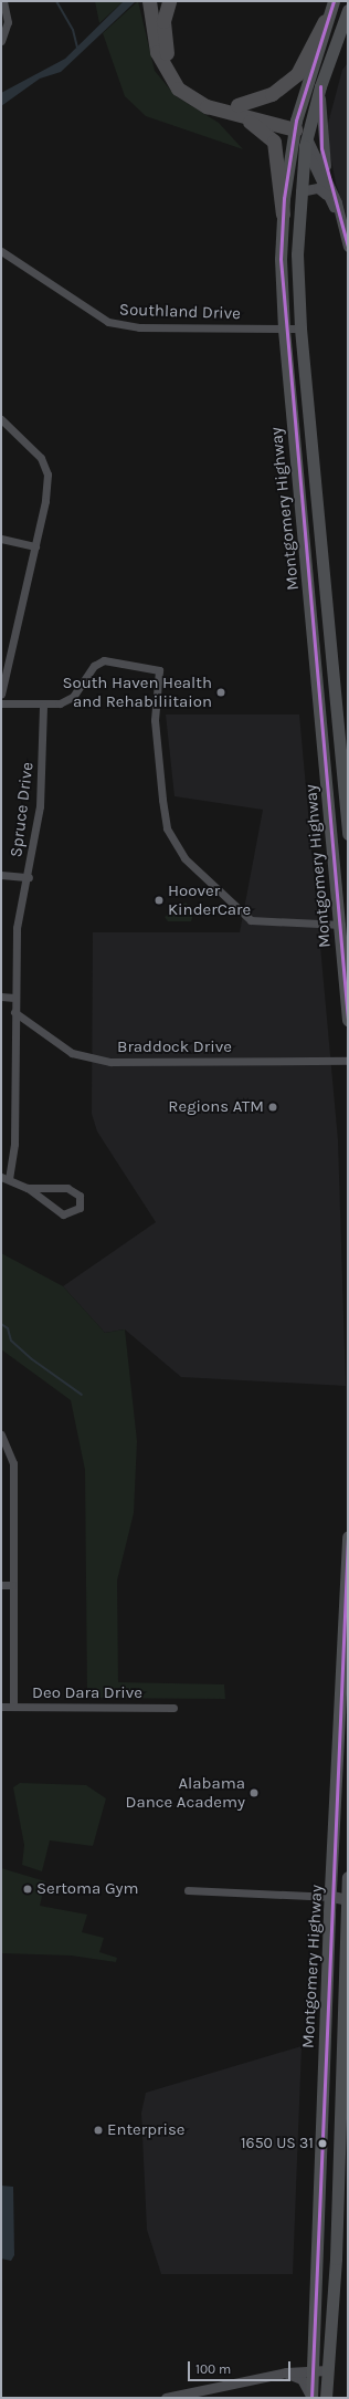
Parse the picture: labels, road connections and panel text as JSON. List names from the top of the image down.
{
  "streets": {
    "main road": ["Montgomery Highway"],
    "street": [
      "Southland Drive",
      "Spruce Drive",
      "Braddock Drive",
      "Deo Dara Drive"
    ]
  },
  "crossings": [
    ["Southland Drive", "Montgomery Highway"],
    ["Spruce Drive", "Braddock Drive"]
  ],
  "places": [
    "South Haven Health and Rehabiliitaion",
    "Hoover KinderCare",
    "Regions ATM",
    "Alabama Dance Academy",
    "Sertoma Gym",
    "Enterprise",
    "1650 US 31"
  ],
  "lines": ["transit line 31"],
  "scale_bar": "100 m"
}
